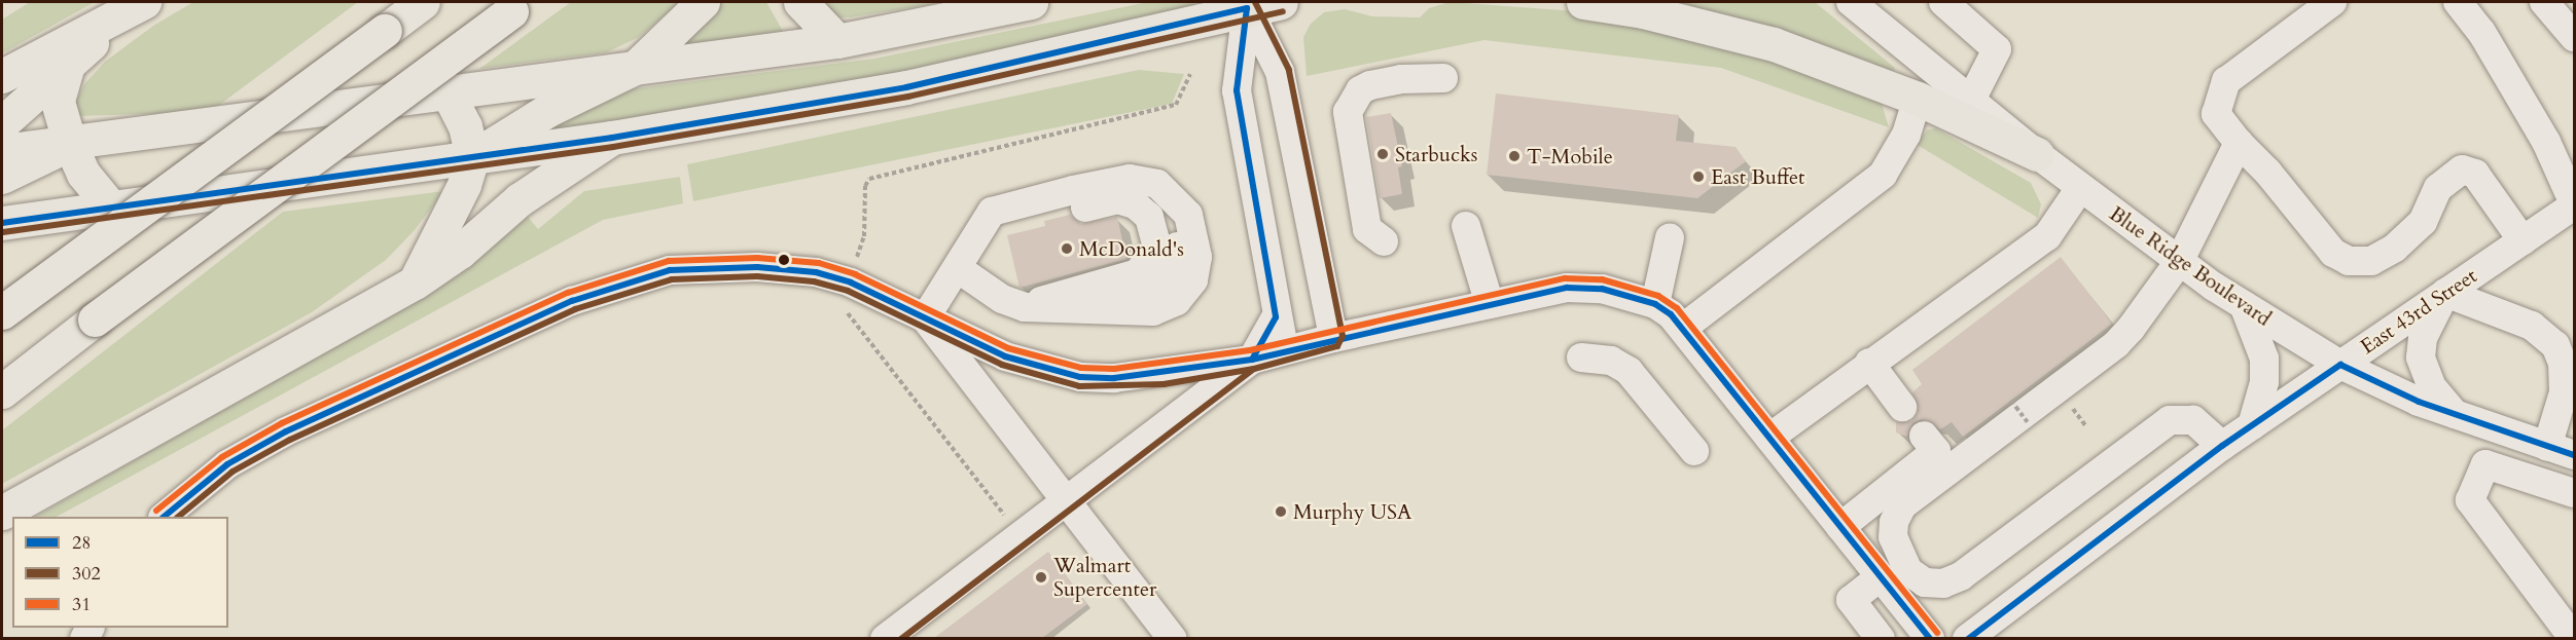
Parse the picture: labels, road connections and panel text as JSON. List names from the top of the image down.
{
  "streets": {
    "street": ["Blue Ridge Boulevard", "East 43rd Street"]
  },
  "crossings": [
    ["Blue Ridge Boulevard", "East 43rd Street"]
  ],
  "places": [
    "Starbucks",
    "T-Mobile",
    "East Buffet",
    "McDonald's",
    "Murphy USA",
    "Walmart Supercenter"
  ],
  "lines": ["transit line 302", "transit line 28", "transit line 31"],
  "legend": ["28", "302", "31"]
}
